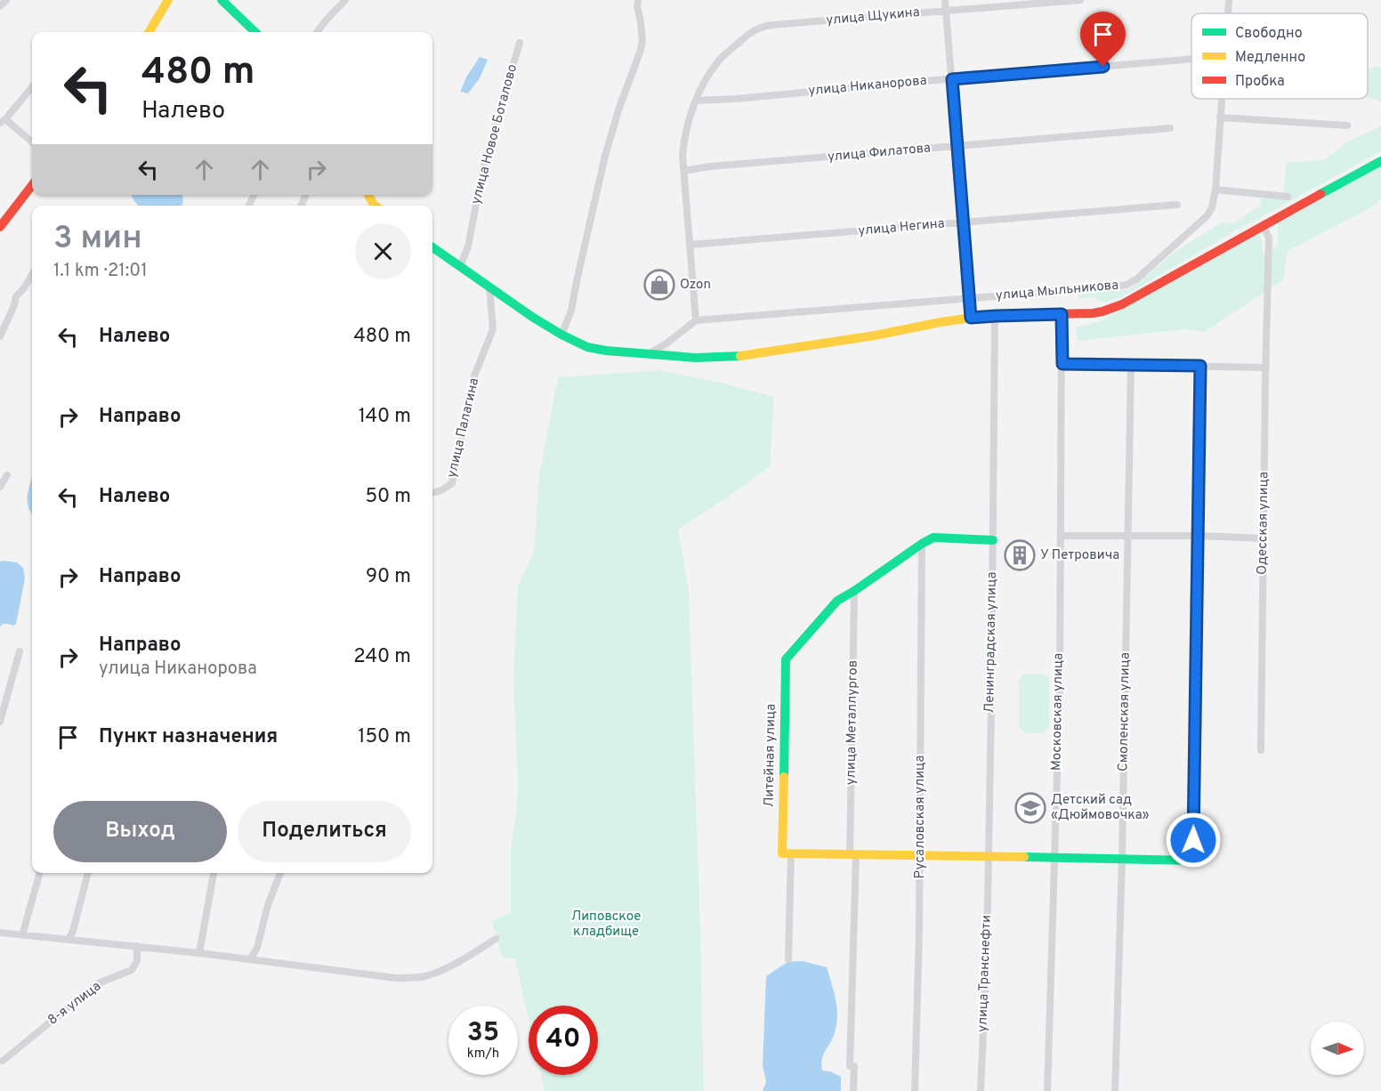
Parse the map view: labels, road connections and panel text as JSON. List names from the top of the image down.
{
  "streets": {
    "street": [
      "улица Щукина",
      "улица Никанорова",
      "улица Новое Боталово",
      "улица Филатова",
      "улица Негина",
      "улица Мыльникова",
      "улица Палагина",
      "Одесская улица",
      "Ленинградская улица",
      "Московская улица",
      "Смоленская улица",
      "улица Металлургов",
      "Литейная улица",
      "Русаловская улица",
      "улица Транснефти",
      "8-я улица"
    ]
  },
  "crossings": [
    ["улица Щукина", "улица Никанорова"],
    ["Ленинградская улица", "улица Транснефти"],
    ["улица Металлургов", "Литейная улица"]
  ],
  "parks": ["Липовское кладбище"],
  "places": {
    "shop": ["Ozon"],
    "building": ["У Петровича"],
    "school or university": ["Детский сад «Дюймовочка»"]
  },
  "legend": ["Свободно", "Медленно", "Пробка"],
  "north": "right",
  "page": {
    "turn": ["480 m", "Налево"],
    "heading": ["3 мин", "1.1 km · 21:01"],
    "list": [
      {
        "name": "Налево",
        "value": "480 m"
      },
      {
        "name": "Направо",
        "value": "140 m"
      },
      {
        "name": "Налево",
        "value": "50 m"
      },
      {
        "name": "Направо",
        "value": "90 m"
      },
      {
        "name": "Направо",
        "note": "улица Никанорова",
        "value": "240 m"
      },
      {
        "name": "Пункт назначения",
        "value": "150 m"
      }
    ],
    "buttons": ["Выход", "Поделиться"],
    "speed": "35 km/h",
    "limit": "40"
  }
}
